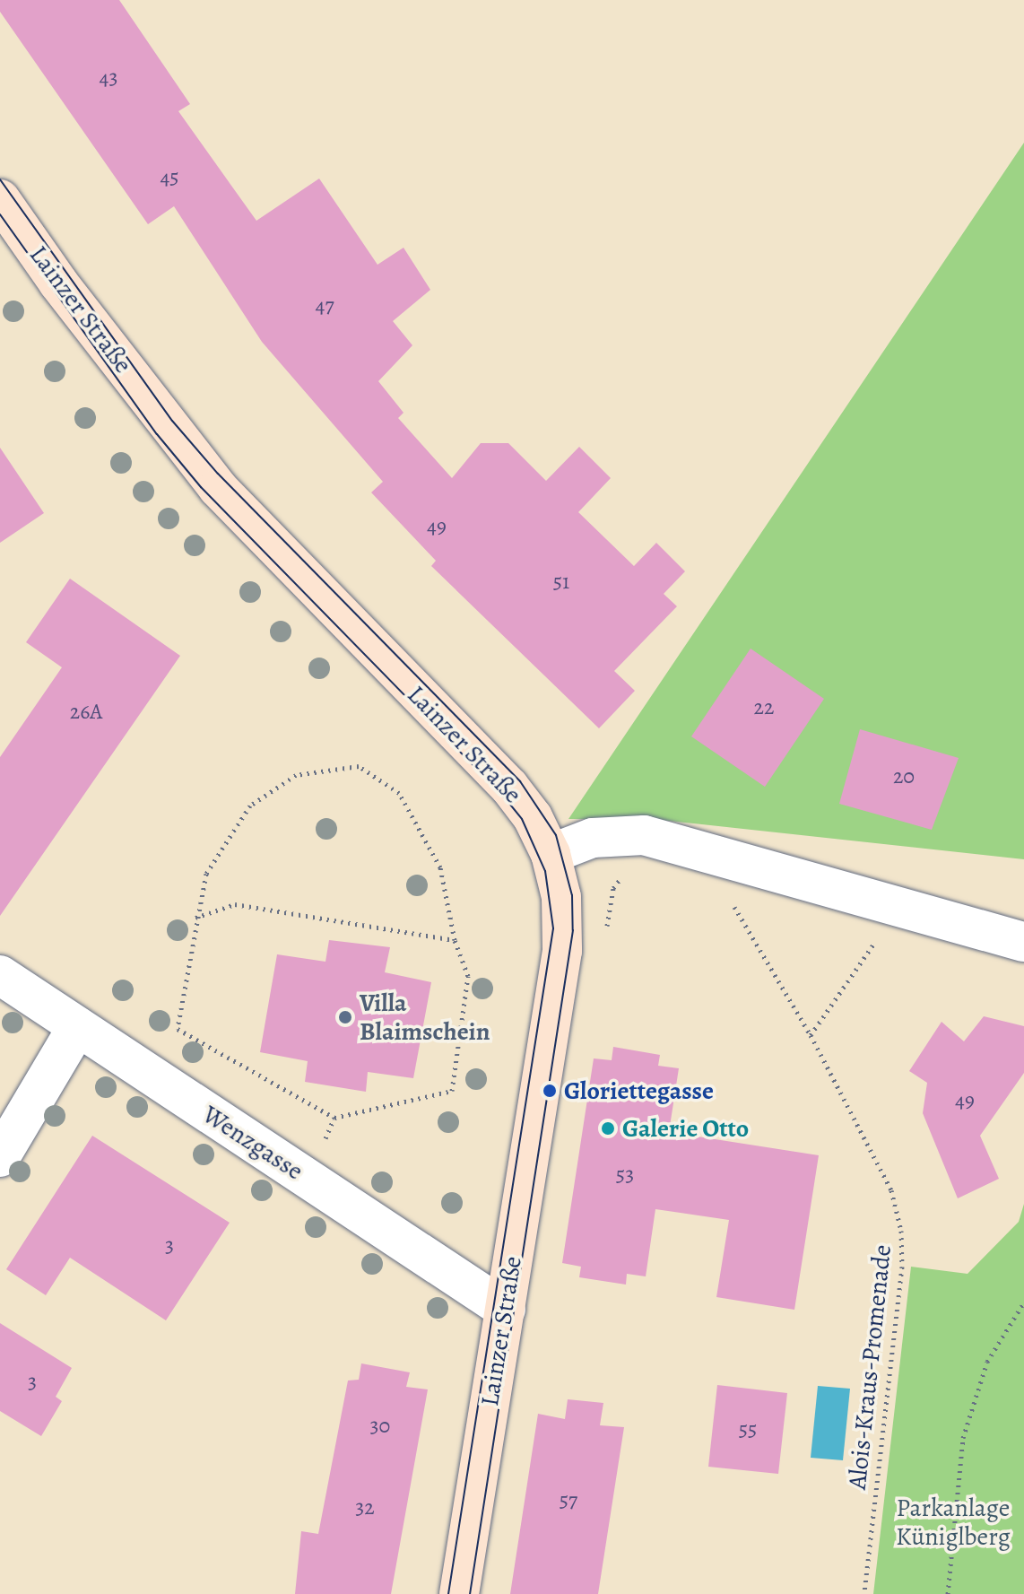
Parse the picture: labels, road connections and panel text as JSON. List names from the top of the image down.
{
  "streets": {
    "main road": ["Lainzer Straße"],
    "street": ["Wenzgasse"],
    "path": ["Alois-Kraus-Promenade"]
  },
  "crossings": [
    ["Lainzer Straße", "Wenzgasse"]
  ],
  "parks": ["Parkanlage Küniglberg"],
  "places": ["Villa Blaimschein", "Gloriettegasse", "Galerie Otto"],
  "house_numbers": [
    "43",
    "45",
    "47",
    "49",
    "51",
    "22",
    "26A",
    "20",
    "49",
    "53",
    "3",
    "3",
    "30",
    "55",
    "57",
    "32"
  ]
}
